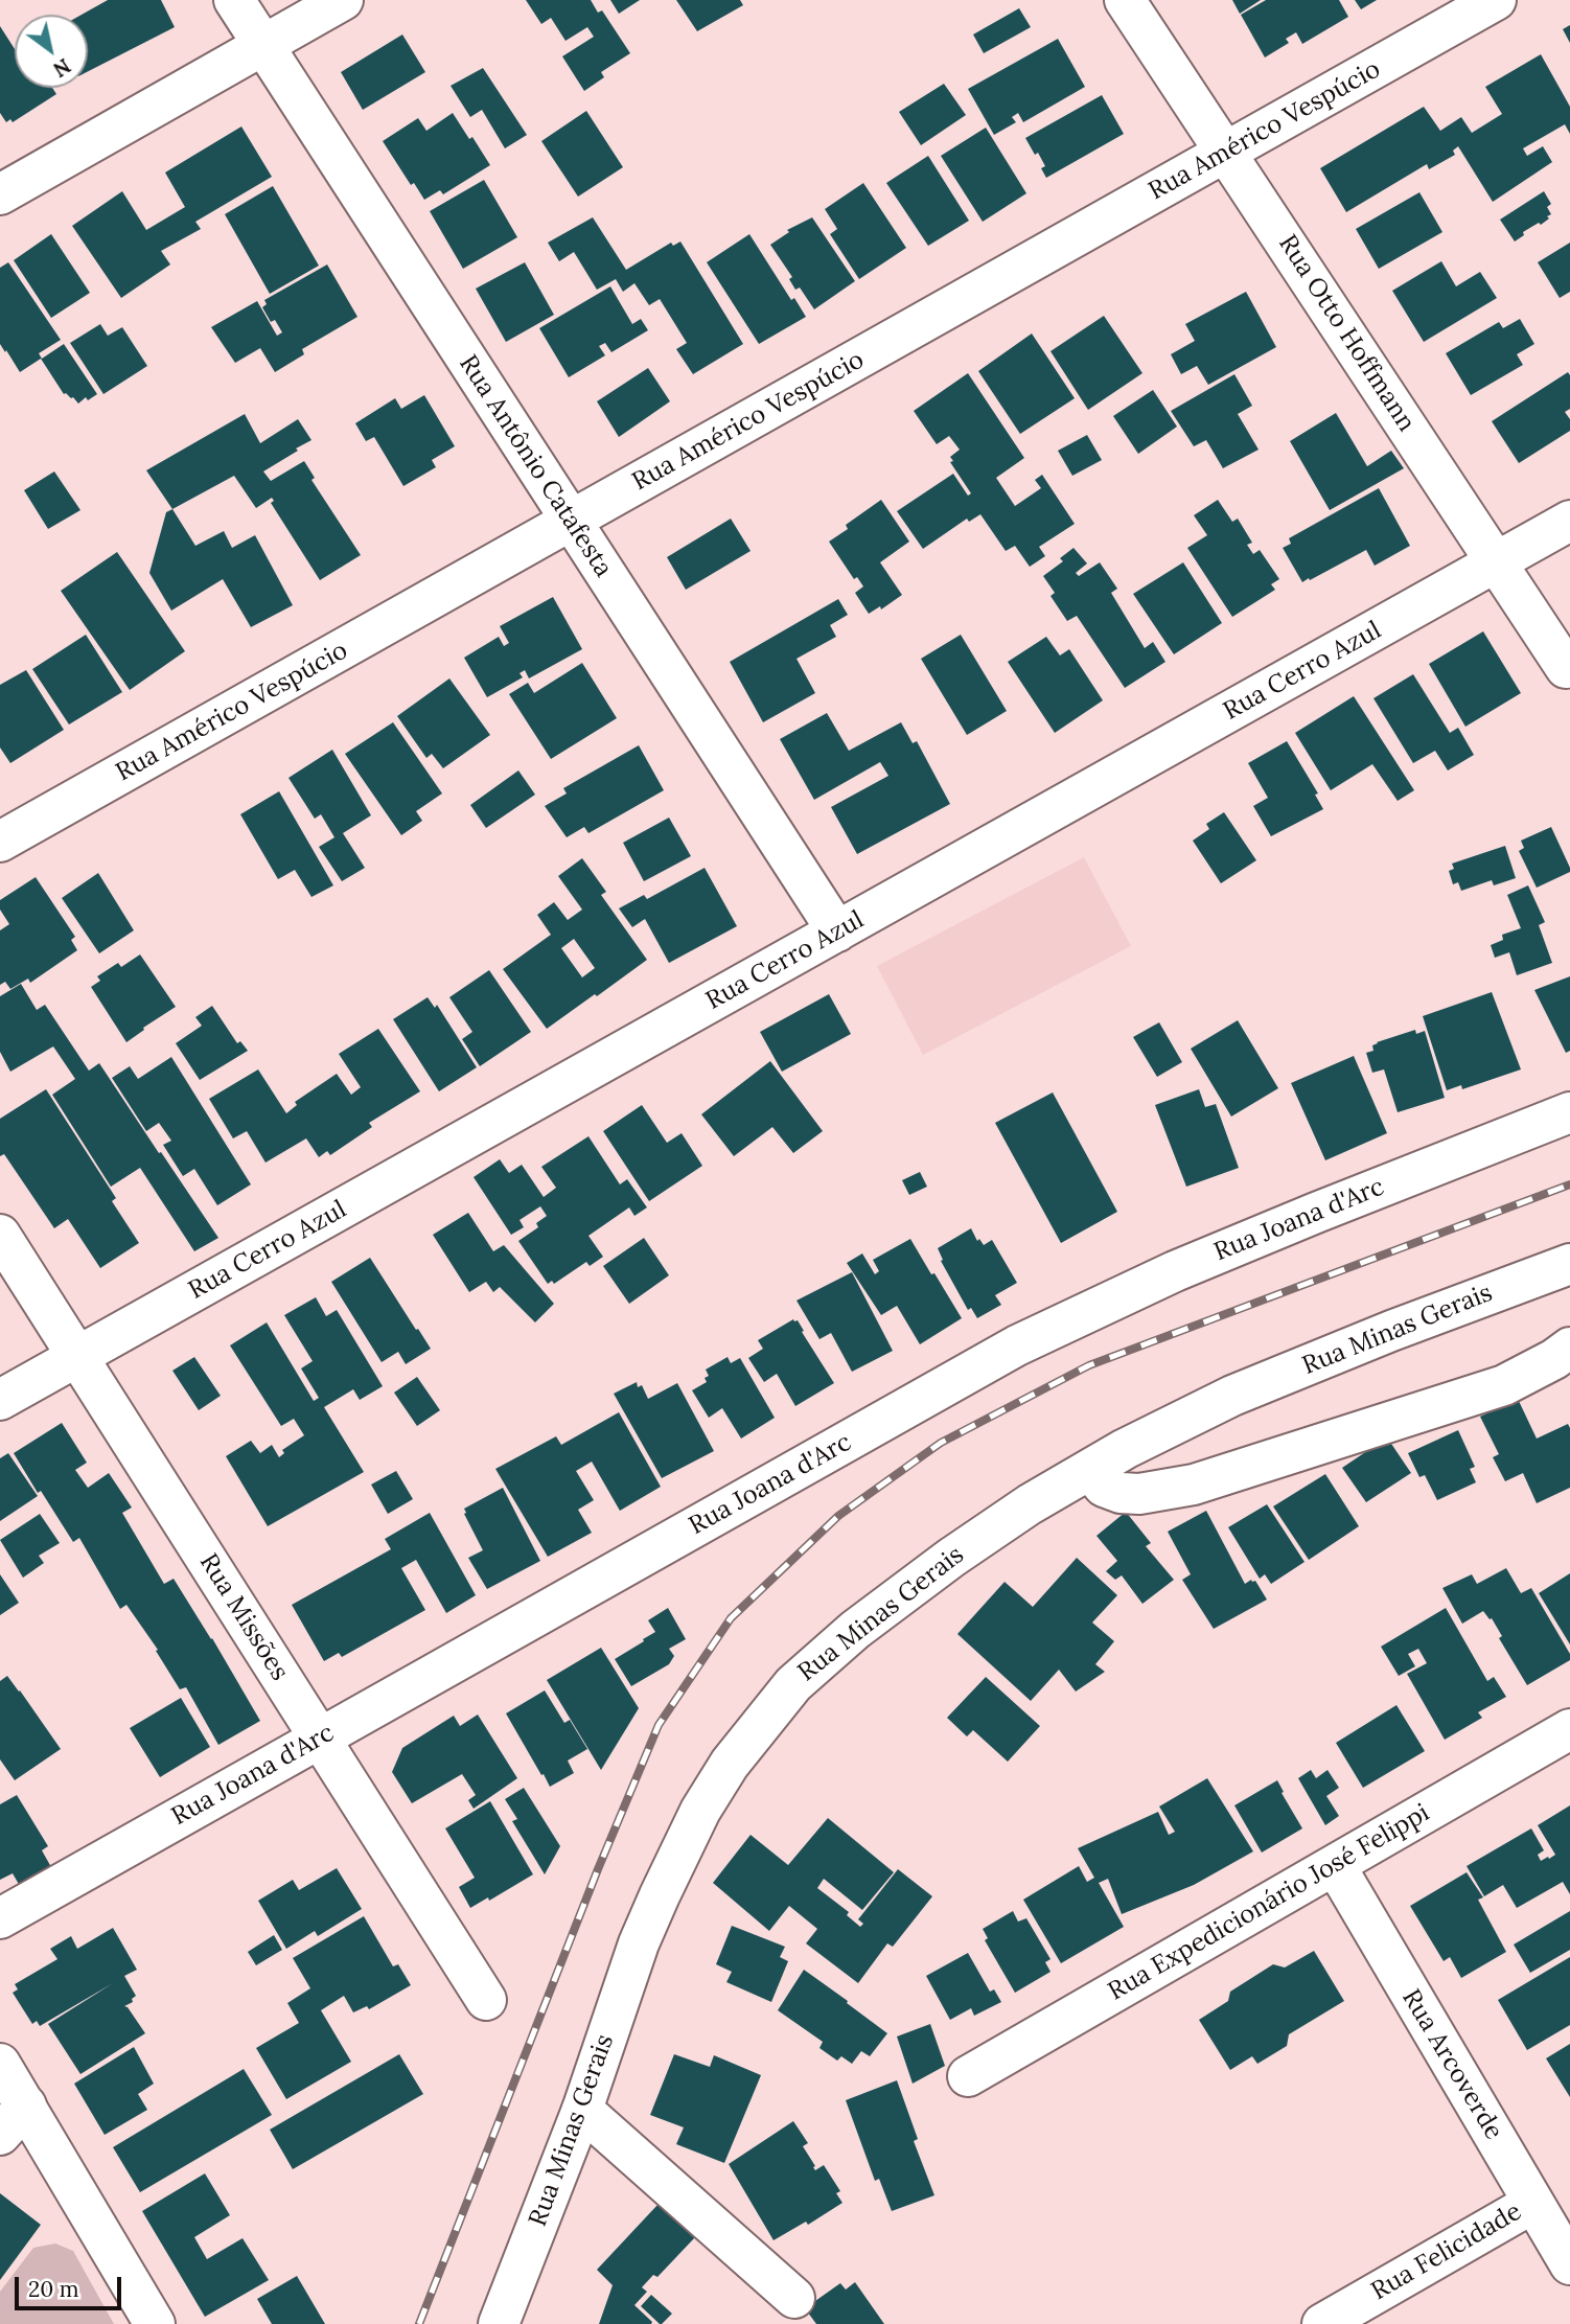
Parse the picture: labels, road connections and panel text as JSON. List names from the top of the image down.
{
  "streets": {
    "street": [
      "Rua Américo Vespúcio",
      "Rua Otto Hoffmann",
      "Rua Antônio Catafesta",
      "Rua Cerro Azul",
      "Rua Joana d'Arc",
      "Rua Minas Gerais",
      "Rua Missões",
      "Rua Expedicionário José Felippi",
      "Rua Arcoverde",
      "Rua Felicidade"
    ]
  },
  "crossings": [
    ["Rua Américo Vespúcio", "Rua Otto Hoffmann"],
    ["Rua Américo Vespúcio", "Rua Antônio Catafesta"],
    ["Rua Otto Hoffmann", "Rua Cerro Azul"],
    ["Rua Antônio Catafesta", "Rua Cerro Azul"],
    ["Rua Cerro Azul", "Rua Missões"],
    ["Rua Joana d'Arc", "Rua Missões"],
    ["Rua Expedicionário José Felippi", "Rua Arcoverde"],
    ["Rua Arcoverde", "Rua Felicidade"]
  ],
  "scale_bar": "20 m",
  "north": "bottom right"
}
